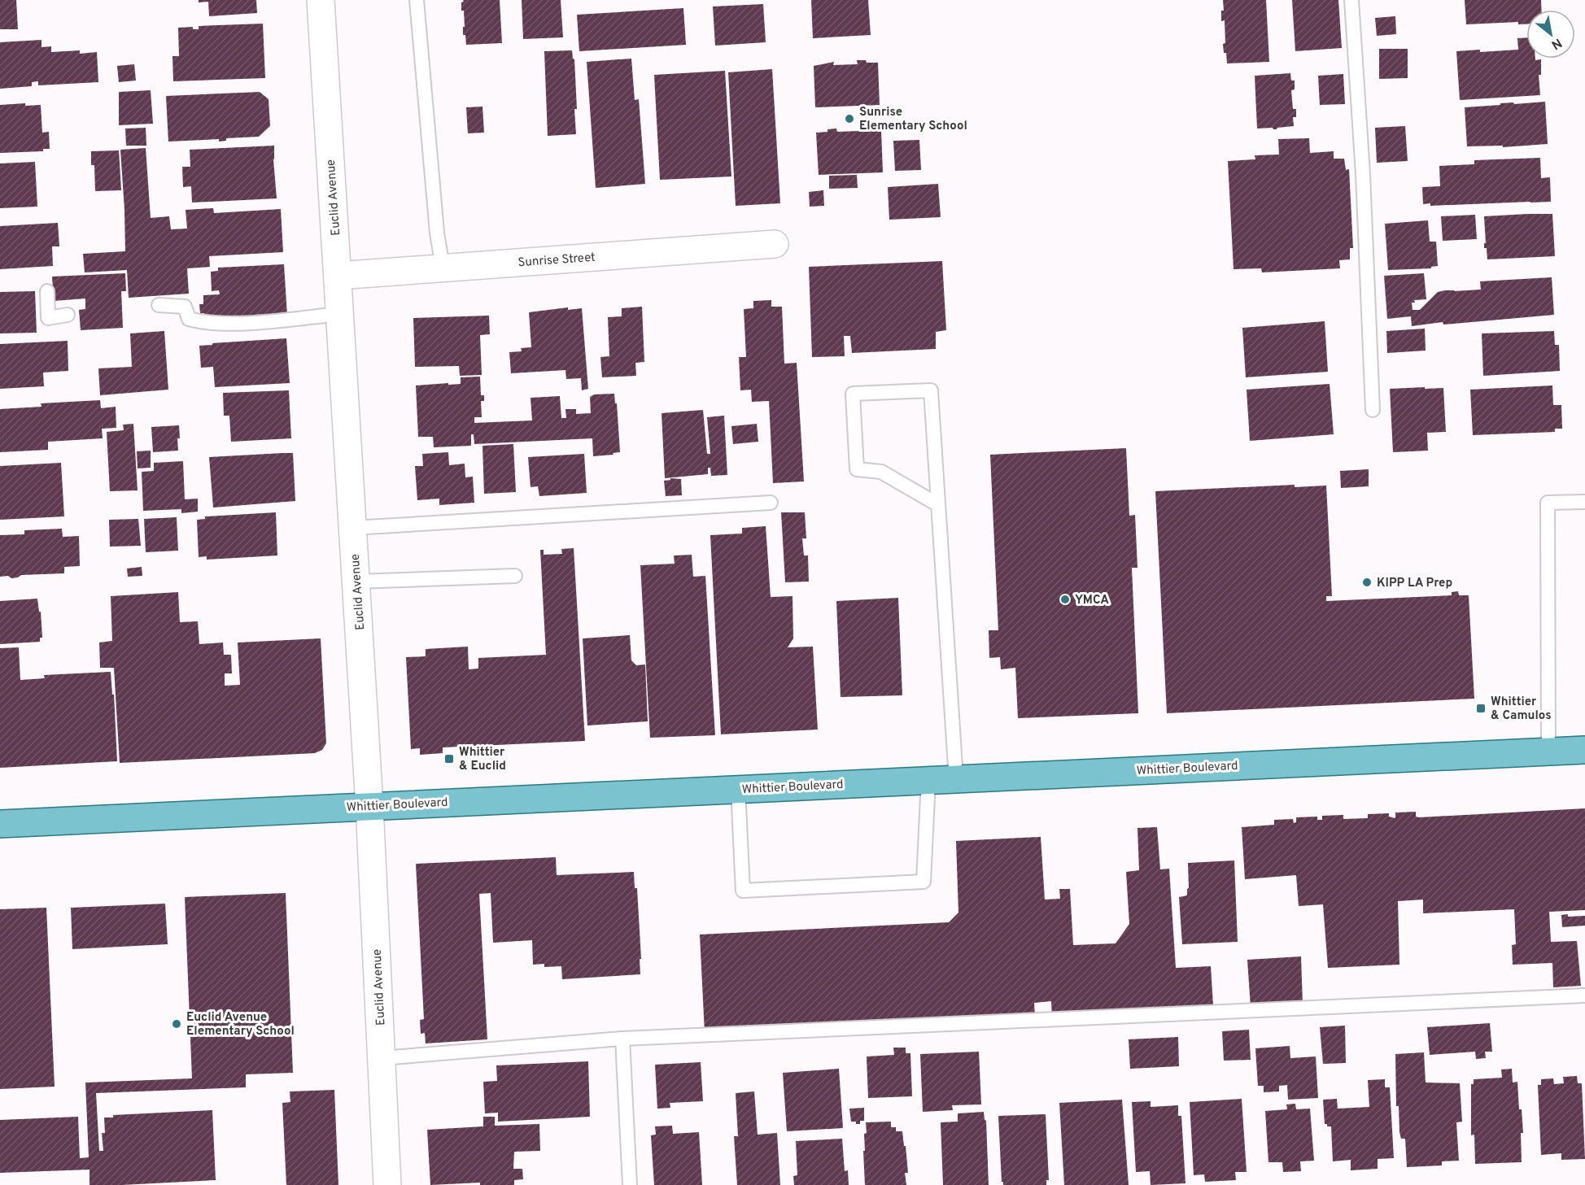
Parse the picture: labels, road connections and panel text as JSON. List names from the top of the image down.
{
  "streets": {
    "main road": ["Whittier Boulevard"],
    "street": ["Euclid Avenue", "Sunrise Street"]
  },
  "crossings": [
    ["Euclid Avenue", "Sunrise Street"],
    ["Euclid Avenue", "Whittier Boulevard"]
  ],
  "places": {
    "other": [
      "Sunrise Elementary School",
      "KIPP LA Prep",
      "YMCA",
      "Euclid Avenue Elementary School"
    ],
    "transit": ["Whittier & Camulos", "Whittier & Euclid"]
  },
  "north": "bottom right"
}
